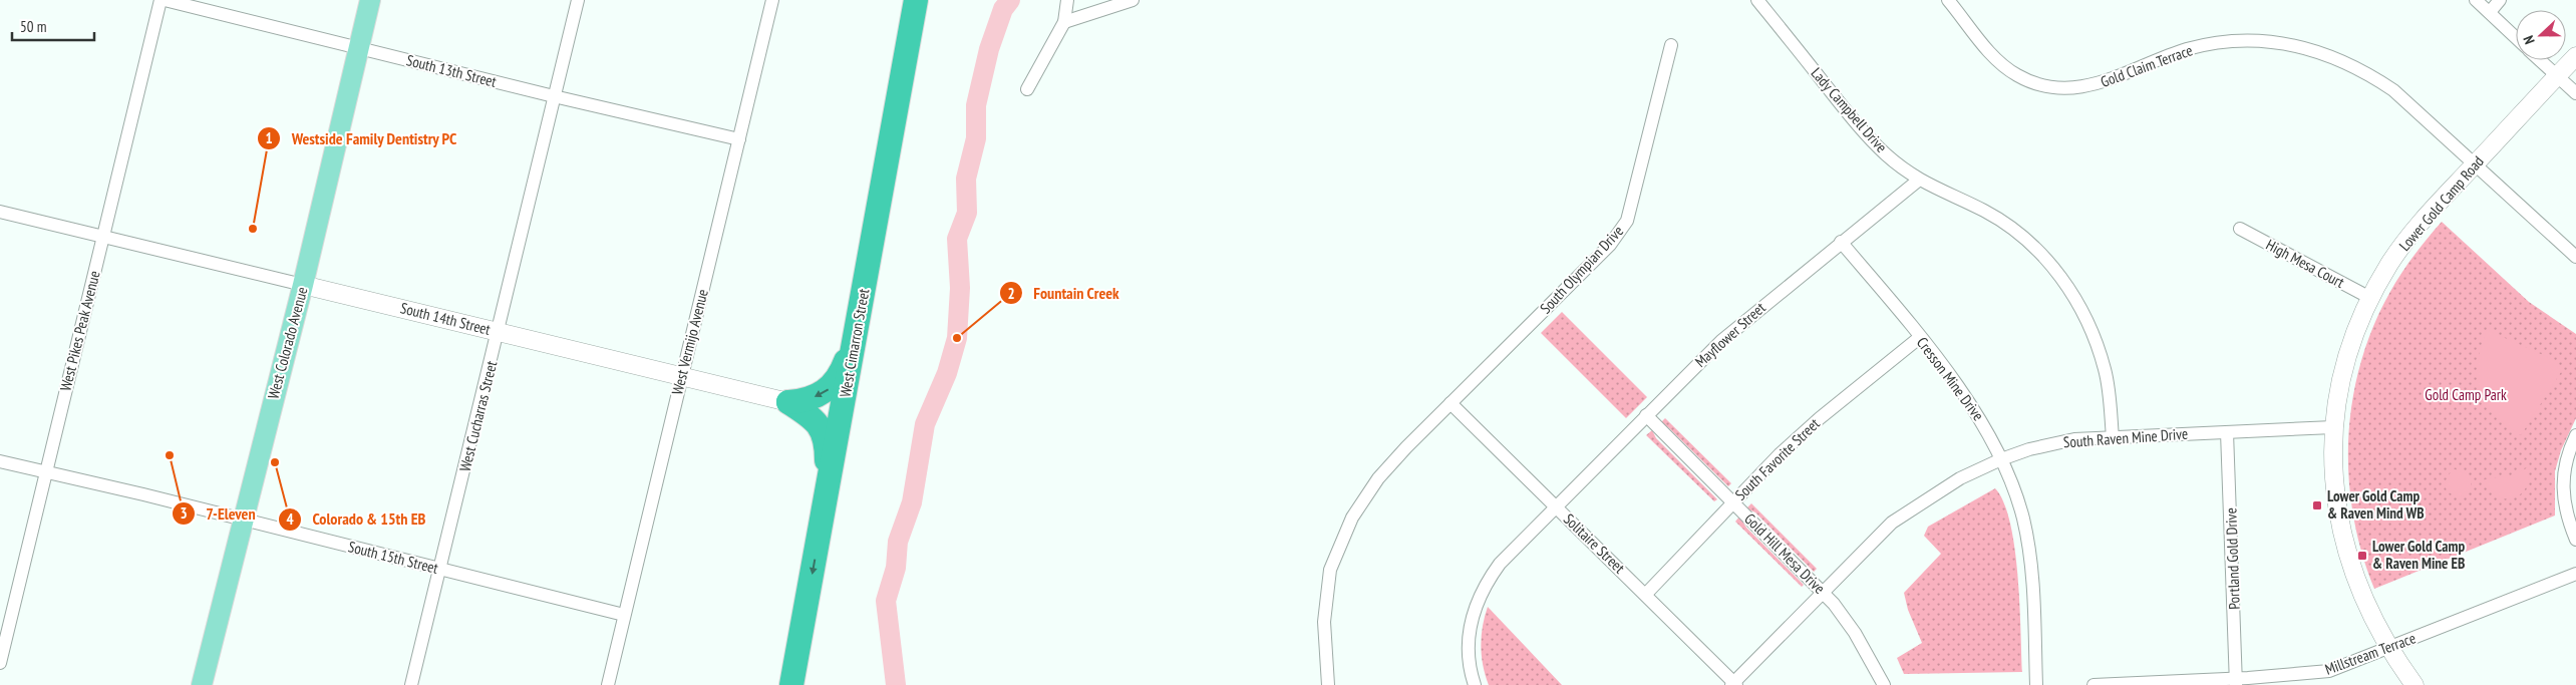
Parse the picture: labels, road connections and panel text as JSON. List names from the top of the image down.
{
  "streets": {
    "highway": ["West Cimarron Street"],
    "main road": ["West Colorado Avenue"],
    "street": [
      "Gold Claim Terrace",
      "South 13th Street",
      "Lady Campbell Drive",
      "Lower Gold Camp Road",
      "High Mesa Court",
      "South Olympian Drive",
      "South 14th Street",
      "West Pikes Peak Avenue",
      "Mayflower Street",
      "West Vermijo Avenue",
      "Cresson Mine Drive",
      "West Cucharras Street",
      "South Raven Mine Drive",
      "South Favorite Street",
      "Solitaire Street",
      "Gold Hill Mesa Drive",
      "South 15th Street",
      "Portland Gold Drive",
      "Millstream Terrace"
    ]
  },
  "crossings": [
    ["Gold Claim Terrace", "Lower Gold Camp Road"],
    ["South 13th Street", "West Vermijo Avenue"],
    ["South 13th Street", "West Colorado Avenue"],
    ["South 13th Street", "West Cucharras Street"],
    ["Lady Campbell Drive", "Mayflower Street"],
    ["Lady Campbell Drive", "South Raven Mine Drive"],
    ["Lower Gold Camp Road", "High Mesa Court"],
    ["Lower Gold Camp Road", "South Raven Mine Drive"],
    ["Lower Gold Camp Road", "Millstream Terrace"],
    ["South Olympian Drive", "Solitaire Street"],
    ["South 14th Street", "West Pikes Peak Avenue"],
    ["South 14th Street", "West Vermijo Avenue"],
    ["South 14th Street", "West Colorado Avenue"],
    ["South 14th Street", "West Cucharras Street"],
    ["West Pikes Peak Avenue", "South 15th Street"],
    ["Mayflower Street", "Cresson Mine Drive"],
    ["Mayflower Street", "Solitaire Street"],
    ["Mayflower Street", "Gold Hill Mesa Drive"],
    ["West Vermijo Avenue", "South 15th Street"],
    ["West Colorado Avenue", "South 15th Street"],
    ["Cresson Mine Drive", "South Raven Mine Drive"],
    ["Cresson Mine Drive", "South Favorite Street"],
    ["West Cucharras Street", "South 15th Street"],
    ["South Raven Mine Drive", "Solitaire Street"],
    ["South Raven Mine Drive", "Gold Hill Mesa Drive"],
    ["South Raven Mine Drive", "Portland Gold Drive"],
    ["South Favorite Street", "Solitaire Street"],
    ["South Favorite Street", "Gold Hill Mesa Drive"],
    ["Portland Gold Drive", "Millstream Terrace"]
  ],
  "parks": ["Gold Camp Park"],
  "places": {
    "other": [
      "Westside Family Dentistry PC",
      "Fountain Creek",
      "7-Eleven",
      "Colorado & 15th EB"
    ],
    "transit": ["Lower Gold Camp & Raven Mind WB", "Lower Gold Camp & Raven Mine EB"]
  },
  "scale_bar": "50 m",
  "north": "left"
}
